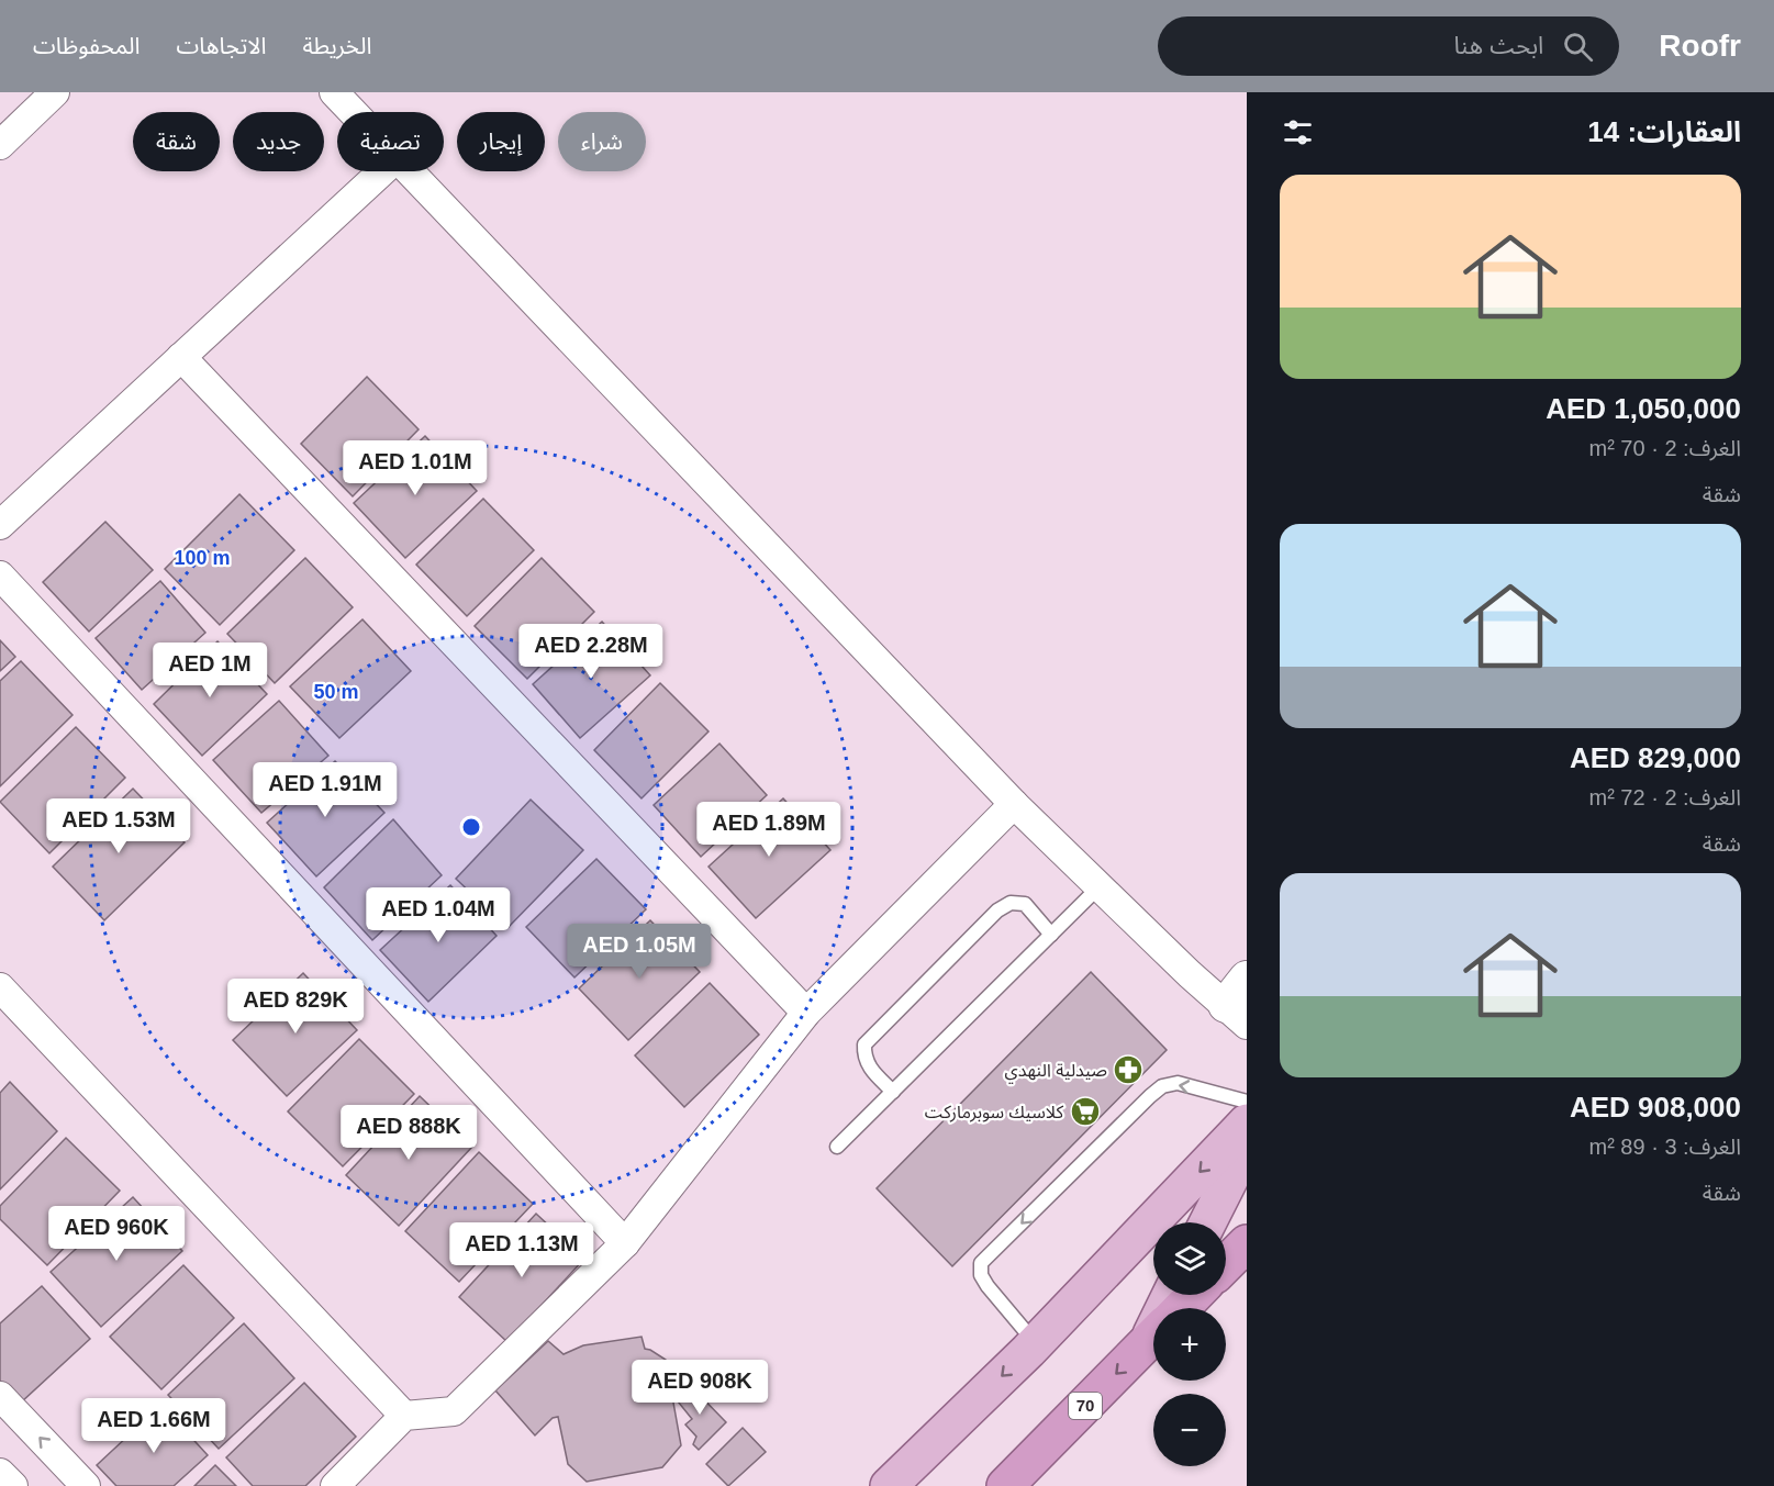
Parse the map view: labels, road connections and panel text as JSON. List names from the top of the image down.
{
  "streets": {
    "highway": ["70"]
  },
  "places": {
    "pharmacy": ["صيدلية النهدي"],
    "supermarket": ["كلاسيك سوبرماركت"]
  },
  "page": {
    "header": "Roofr",
    "search": "ابحث هنا",
    "nav": ["الخريطة", "الاتجاهات", "المحفوظات"],
    "heading": "العقارات: 14",
    "chip": [
      "شراء",
      "إيجار",
      "تصفية",
      "جديد",
      "شقة"
    ],
    "list": [
      {
        "name": "AED 1,050,000",
        "note": "الغرف: 2 · 70 m² · شقة"
      },
      {
        "name": "AED 829,000",
        "note": "الغرف: 2 · 72 m² · شقة"
      },
      {
        "name": "AED 908,000",
        "note": "الغرف: 3 · 89 m² · شقة"
      }
    ],
    "price": [
      "AED 1.01M",
      "AED 2.28M",
      "AED 1M",
      "AED 1.91M",
      "AED 1.53M",
      "AED 1.89M",
      "AED 1.04M",
      "AED 1.05M",
      "AED 829K",
      "AED 888K",
      "AED 960K",
      "AED 1.13M",
      "AED 908K",
      "AED 1.66M"
    ],
    "map_buttons": ["+", "−"]
  },
  "rings": ["100 m", "50 m"]
}
